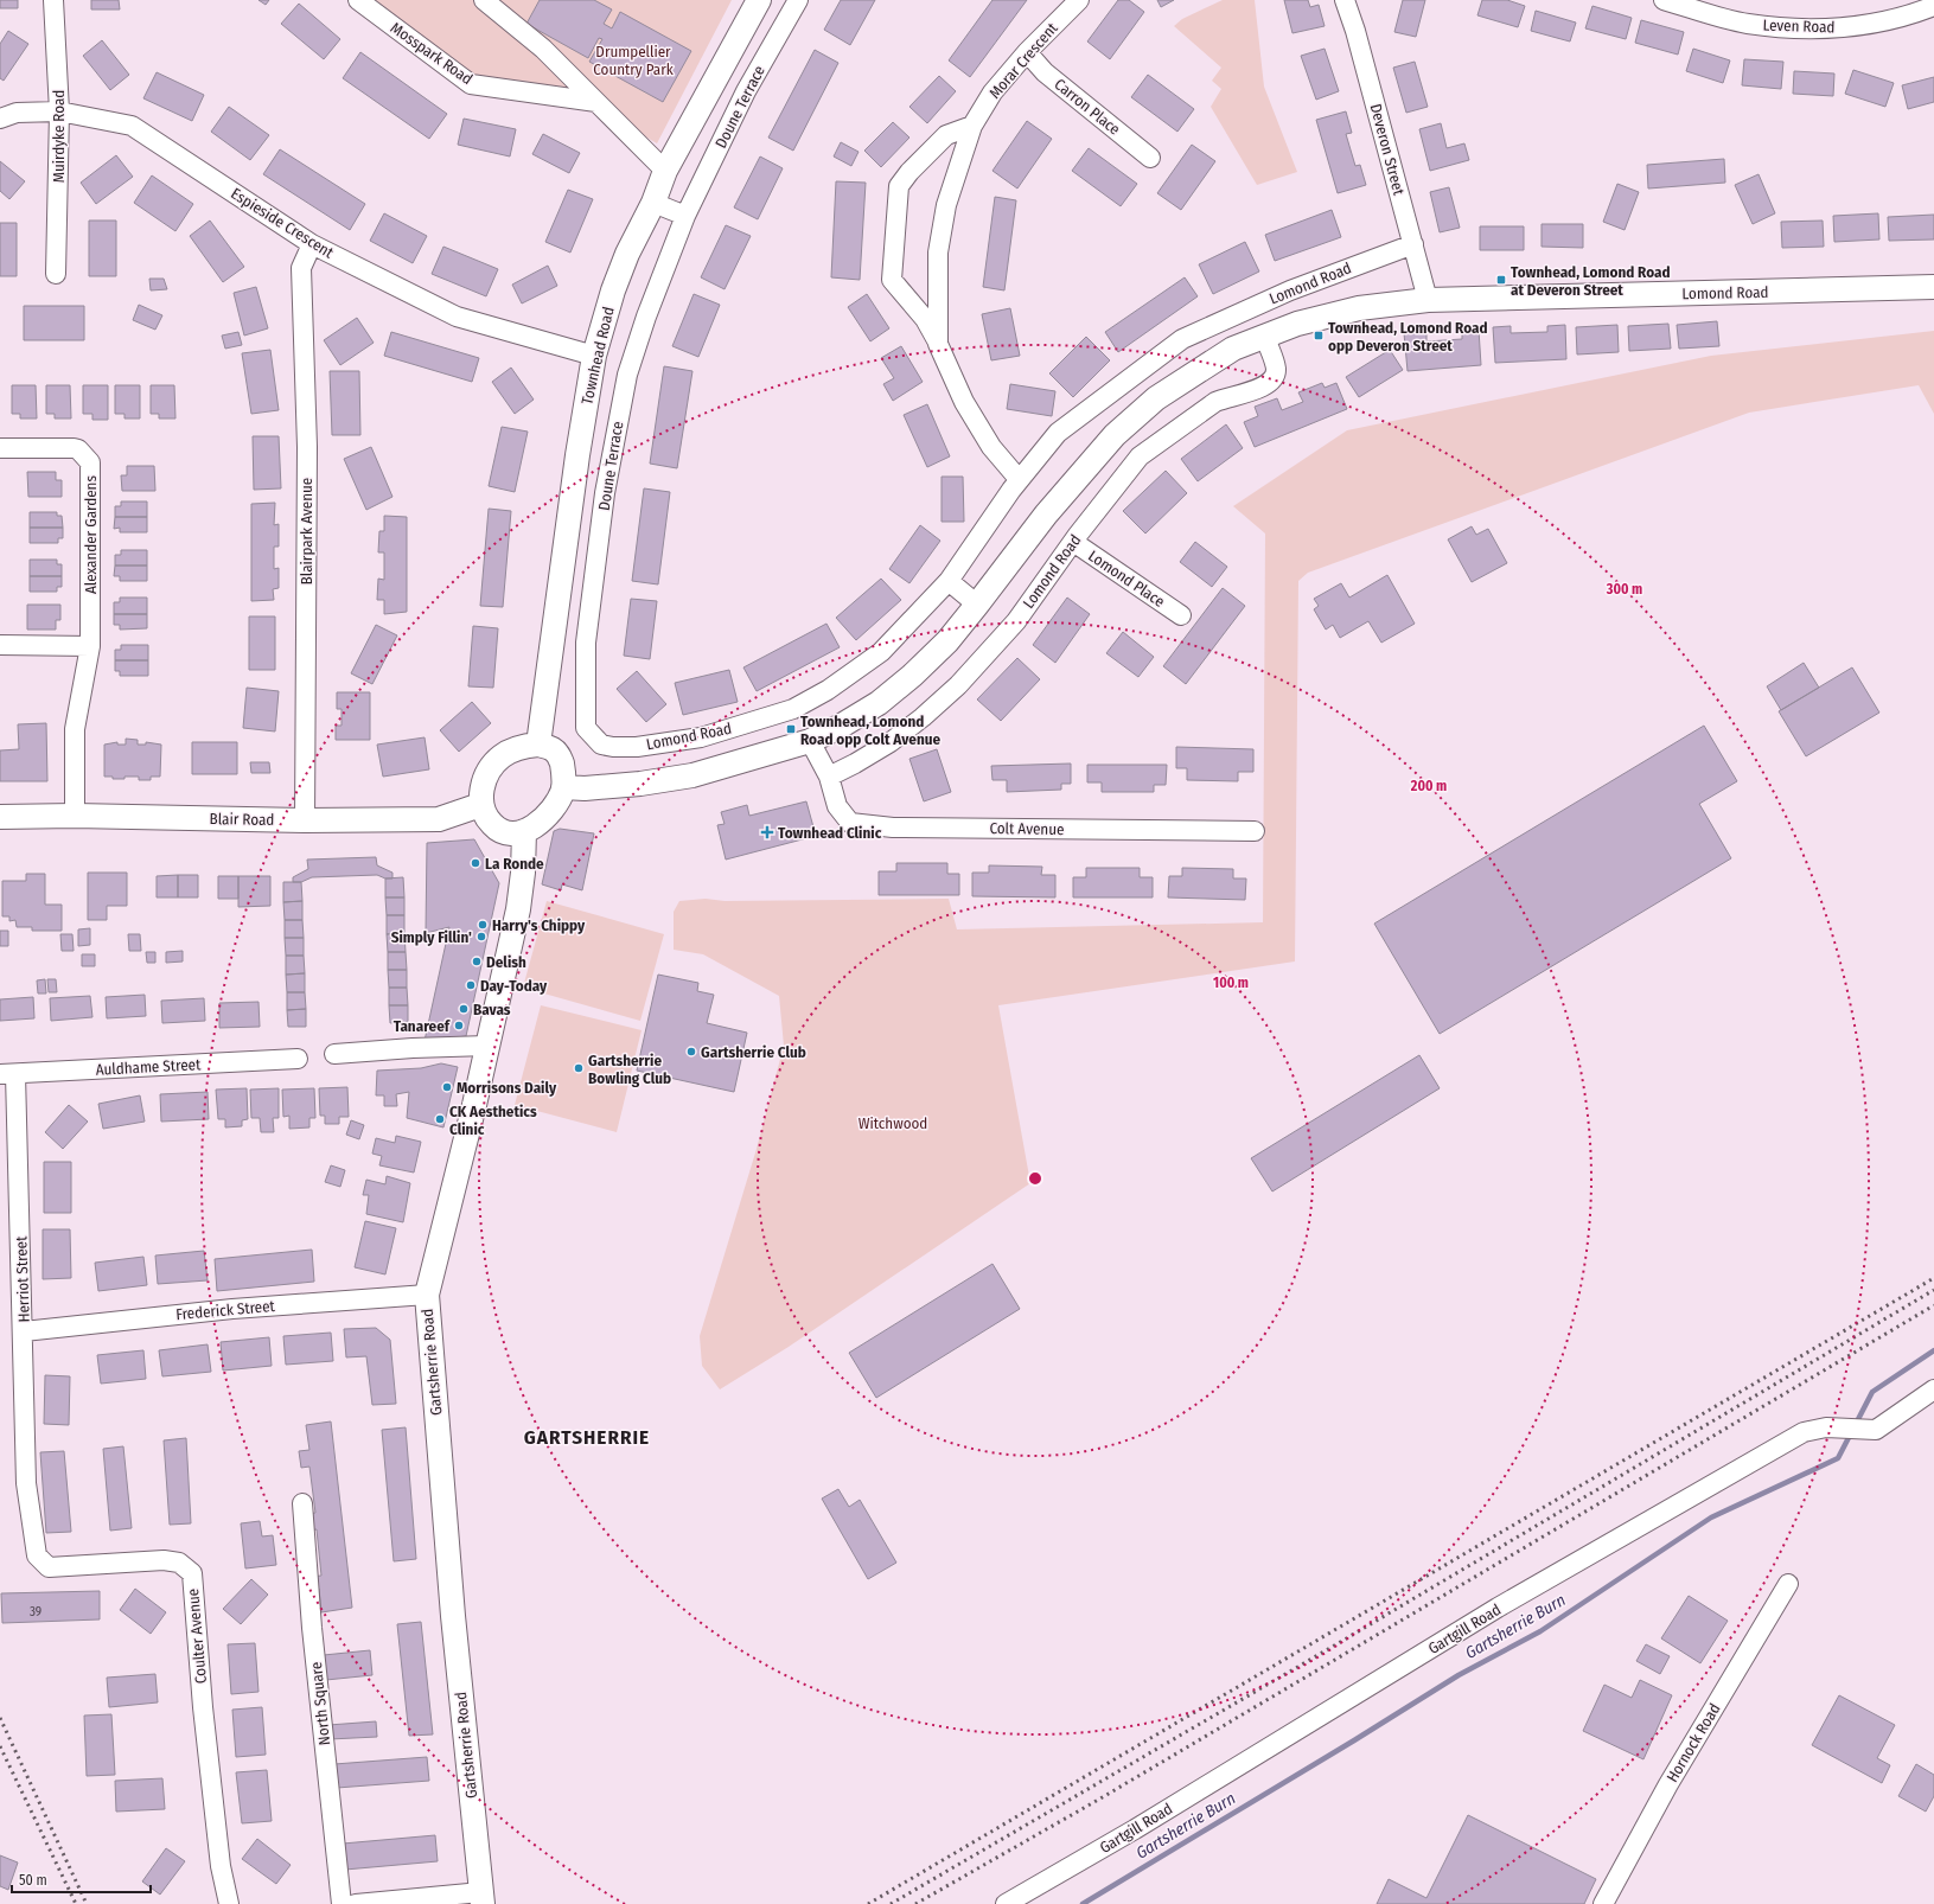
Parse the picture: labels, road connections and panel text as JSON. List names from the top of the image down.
{
  "streets": {
    "street": [
      "Leven Road",
      "Mosspark Road",
      "Morar Crescent",
      "Doune Terrace",
      "Carron Place",
      "Muirdyke Road",
      "Deveron Street",
      "Espieside Crescent",
      "Lomond Road",
      "Townhead Road",
      "Blairpark Avenue",
      "Alexander Gardens",
      "Lomond Place",
      "Blair Road",
      "Colt Avenue",
      "Auldhame Street",
      "Herriot Street",
      "Frederick Street",
      "Gartsherrie Road",
      "Gartgill Road",
      "Coulter Avenue",
      "North Square",
      "Hornock Road"
    ]
  },
  "crossings": [
    ["Morar Crescent", "Carron Place"],
    ["Morar Crescent", "Lomond Road"],
    ["Doune Terrace", "Lomond Road"],
    ["Muirdyke Road", "Espieside Crescent"],
    ["Deveron Street", "Lomond Road"],
    ["Espieside Crescent", "Townhead Road"],
    ["Espieside Crescent", "Blairpark Avenue"],
    ["Lomond Road", "Townhead Road"],
    ["Lomond Road", "Lomond Place"],
    ["Lomond Road", "Blair Road"],
    ["Lomond Road", "Colt Avenue"],
    ["Lomond Road", "Gartsherrie Road"],
    ["Townhead Road", "Blair Road"],
    ["Townhead Road", "Gartsherrie Road"],
    ["Blairpark Avenue", "Blair Road"],
    ["Alexander Gardens", "Blair Road"],
    ["Blair Road", "Gartsherrie Road"],
    ["Auldhame Street", "Herriot Street"],
    ["Herriot Street", "Frederick Street"],
    ["Herriot Street", "Coulter Avenue"],
    ["Frederick Street", "Gartsherrie Road"]
  ],
  "districts": ["GARTSHERRIE"],
  "water": ["Gartsherrie Burn"],
  "parks": ["Drumpellier Country Park", "Witchwood"],
  "places": {
    "transit": ["Townhead, Lomond Road at Deveron Street", "Townhead, Lomond Road opp Deveron Street", "Townhead, Lomond Road opp Colt Avenue"],
    "health": ["Townhead Clinic"],
    "other": [
      "La Ronde",
      "Harry's Chippy",
      "Simply Fillin'",
      "Delish",
      "Day-Today",
      "Bavas",
      "Tanareef",
      "Gartsherrie Club",
      "Gartsherrie Bowling Club",
      "Morrisons Daily",
      "CK Aesthetics Clinic"
    ]
  },
  "house_numbers": ["39"],
  "scale_bar": "50 m",
  "rings": ["300 m", "200 m", "100 m"]
}
